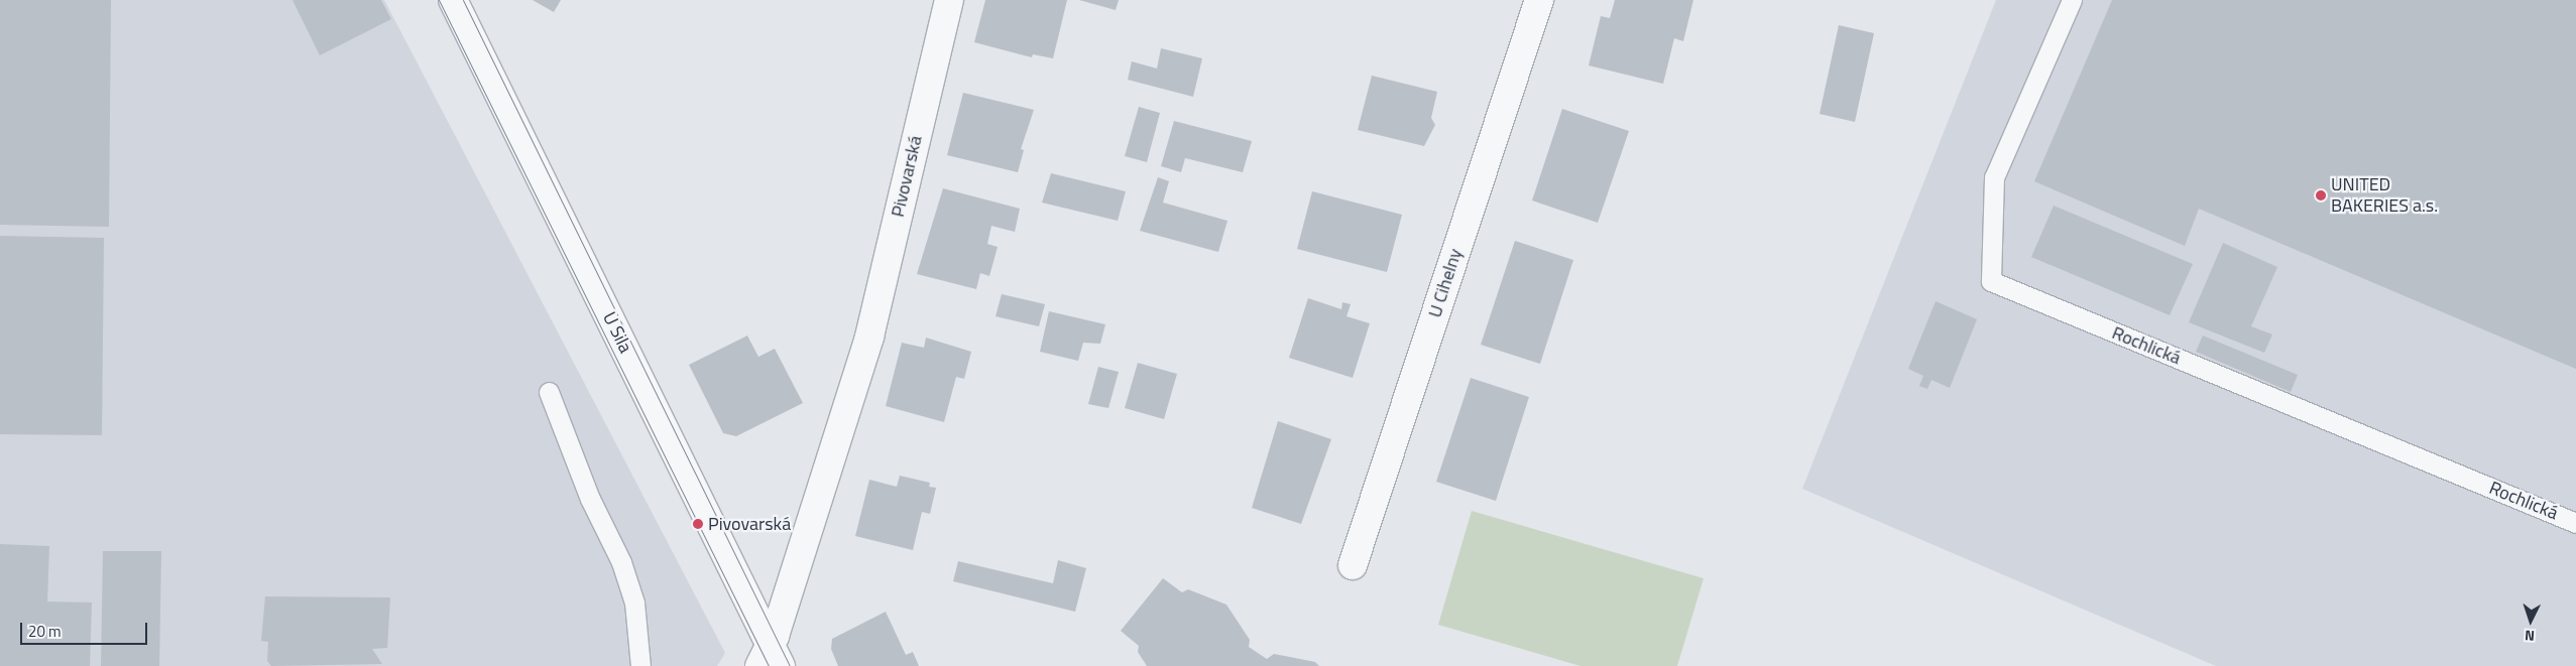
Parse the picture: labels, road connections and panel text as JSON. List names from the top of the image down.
{
  "streets": {
    "street": ["Pivovarská", "U Cihelny", "U Sila"],
    "lane": ["Rochlická"]
  },
  "crossings": [
    ["Pivovarská", "U Sila"]
  ],
  "places": ["UNITED BAKERIES a.s.", "Pivovarská"],
  "scale_bar": "20 m",
  "north": "bottom"
}
